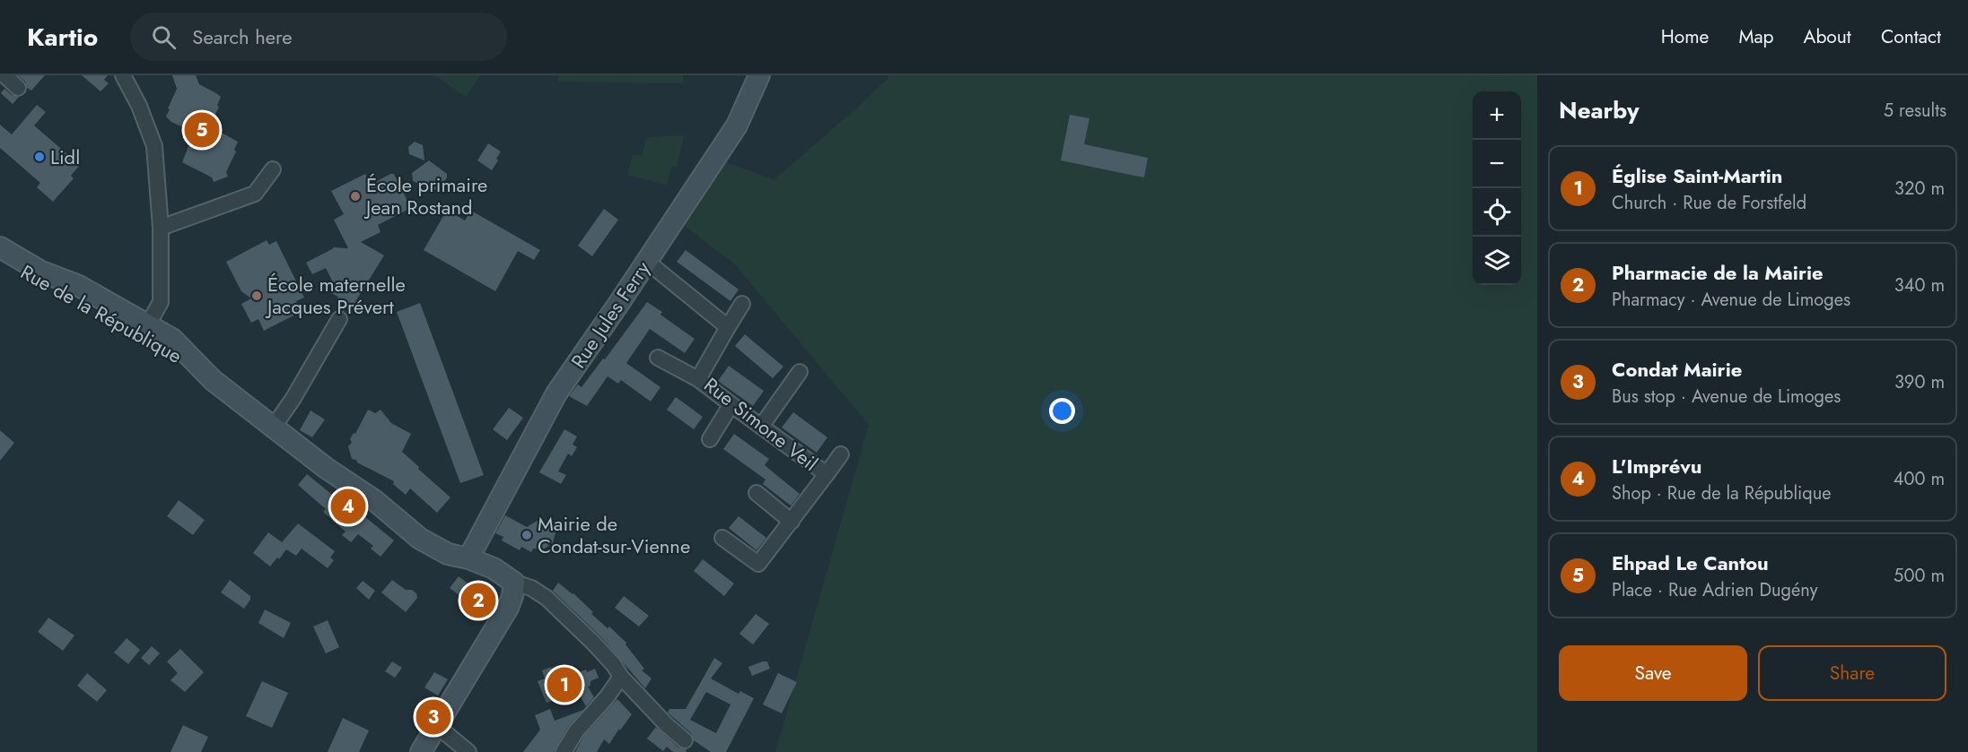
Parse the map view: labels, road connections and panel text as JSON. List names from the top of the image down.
{
  "streets": {
    "main road": ["Rue de la République", "Rue Jules Ferry"],
    "street": ["Rue Simone Veil"]
  },
  "crossings": [
    ["Rue de la République", "Rue Jules Ferry"]
  ],
  "places": [
    "Lidl",
    "École primaire Jean Rostand",
    "École maternelle Jacques Prévert",
    "Mairie de Condat-sur-Vienne"
  ],
  "page": {
    "header": "Kartio",
    "search": "Search here",
    "nav": [
      "Home",
      "Map",
      "About",
      "Contact"
    ],
    "heading": ["Nearby", "5 results"],
    "map_buttons": ["+", "−"],
    "pins": [
      "5",
      "4",
      "2",
      "1",
      "3"
    ],
    "list": [
      {
        "mark": "1",
        "name": "Église Saint-Martin",
        "note": "Church · Rue de Forstfeld",
        "value": "320 m"
      },
      {
        "mark": "2",
        "name": "Pharmacie de la Mairie",
        "note": "Pharmacy · Avenue de Limoges",
        "value": "340 m"
      },
      {
        "mark": "3",
        "name": "Condat Mairie",
        "note": "Bus stop · Avenue de Limoges",
        "value": "390 m"
      },
      {
        "mark": "4",
        "name": "L'Imprévu",
        "note": "Shop · Rue de la République",
        "value": "400 m"
      },
      {
        "mark": "5",
        "name": "Ehpad Le Cantou",
        "note": "Place · Rue Adrien Dugény",
        "value": "500 m"
      }
    ],
    "buttons": ["Save", "Share"]
  }
}
